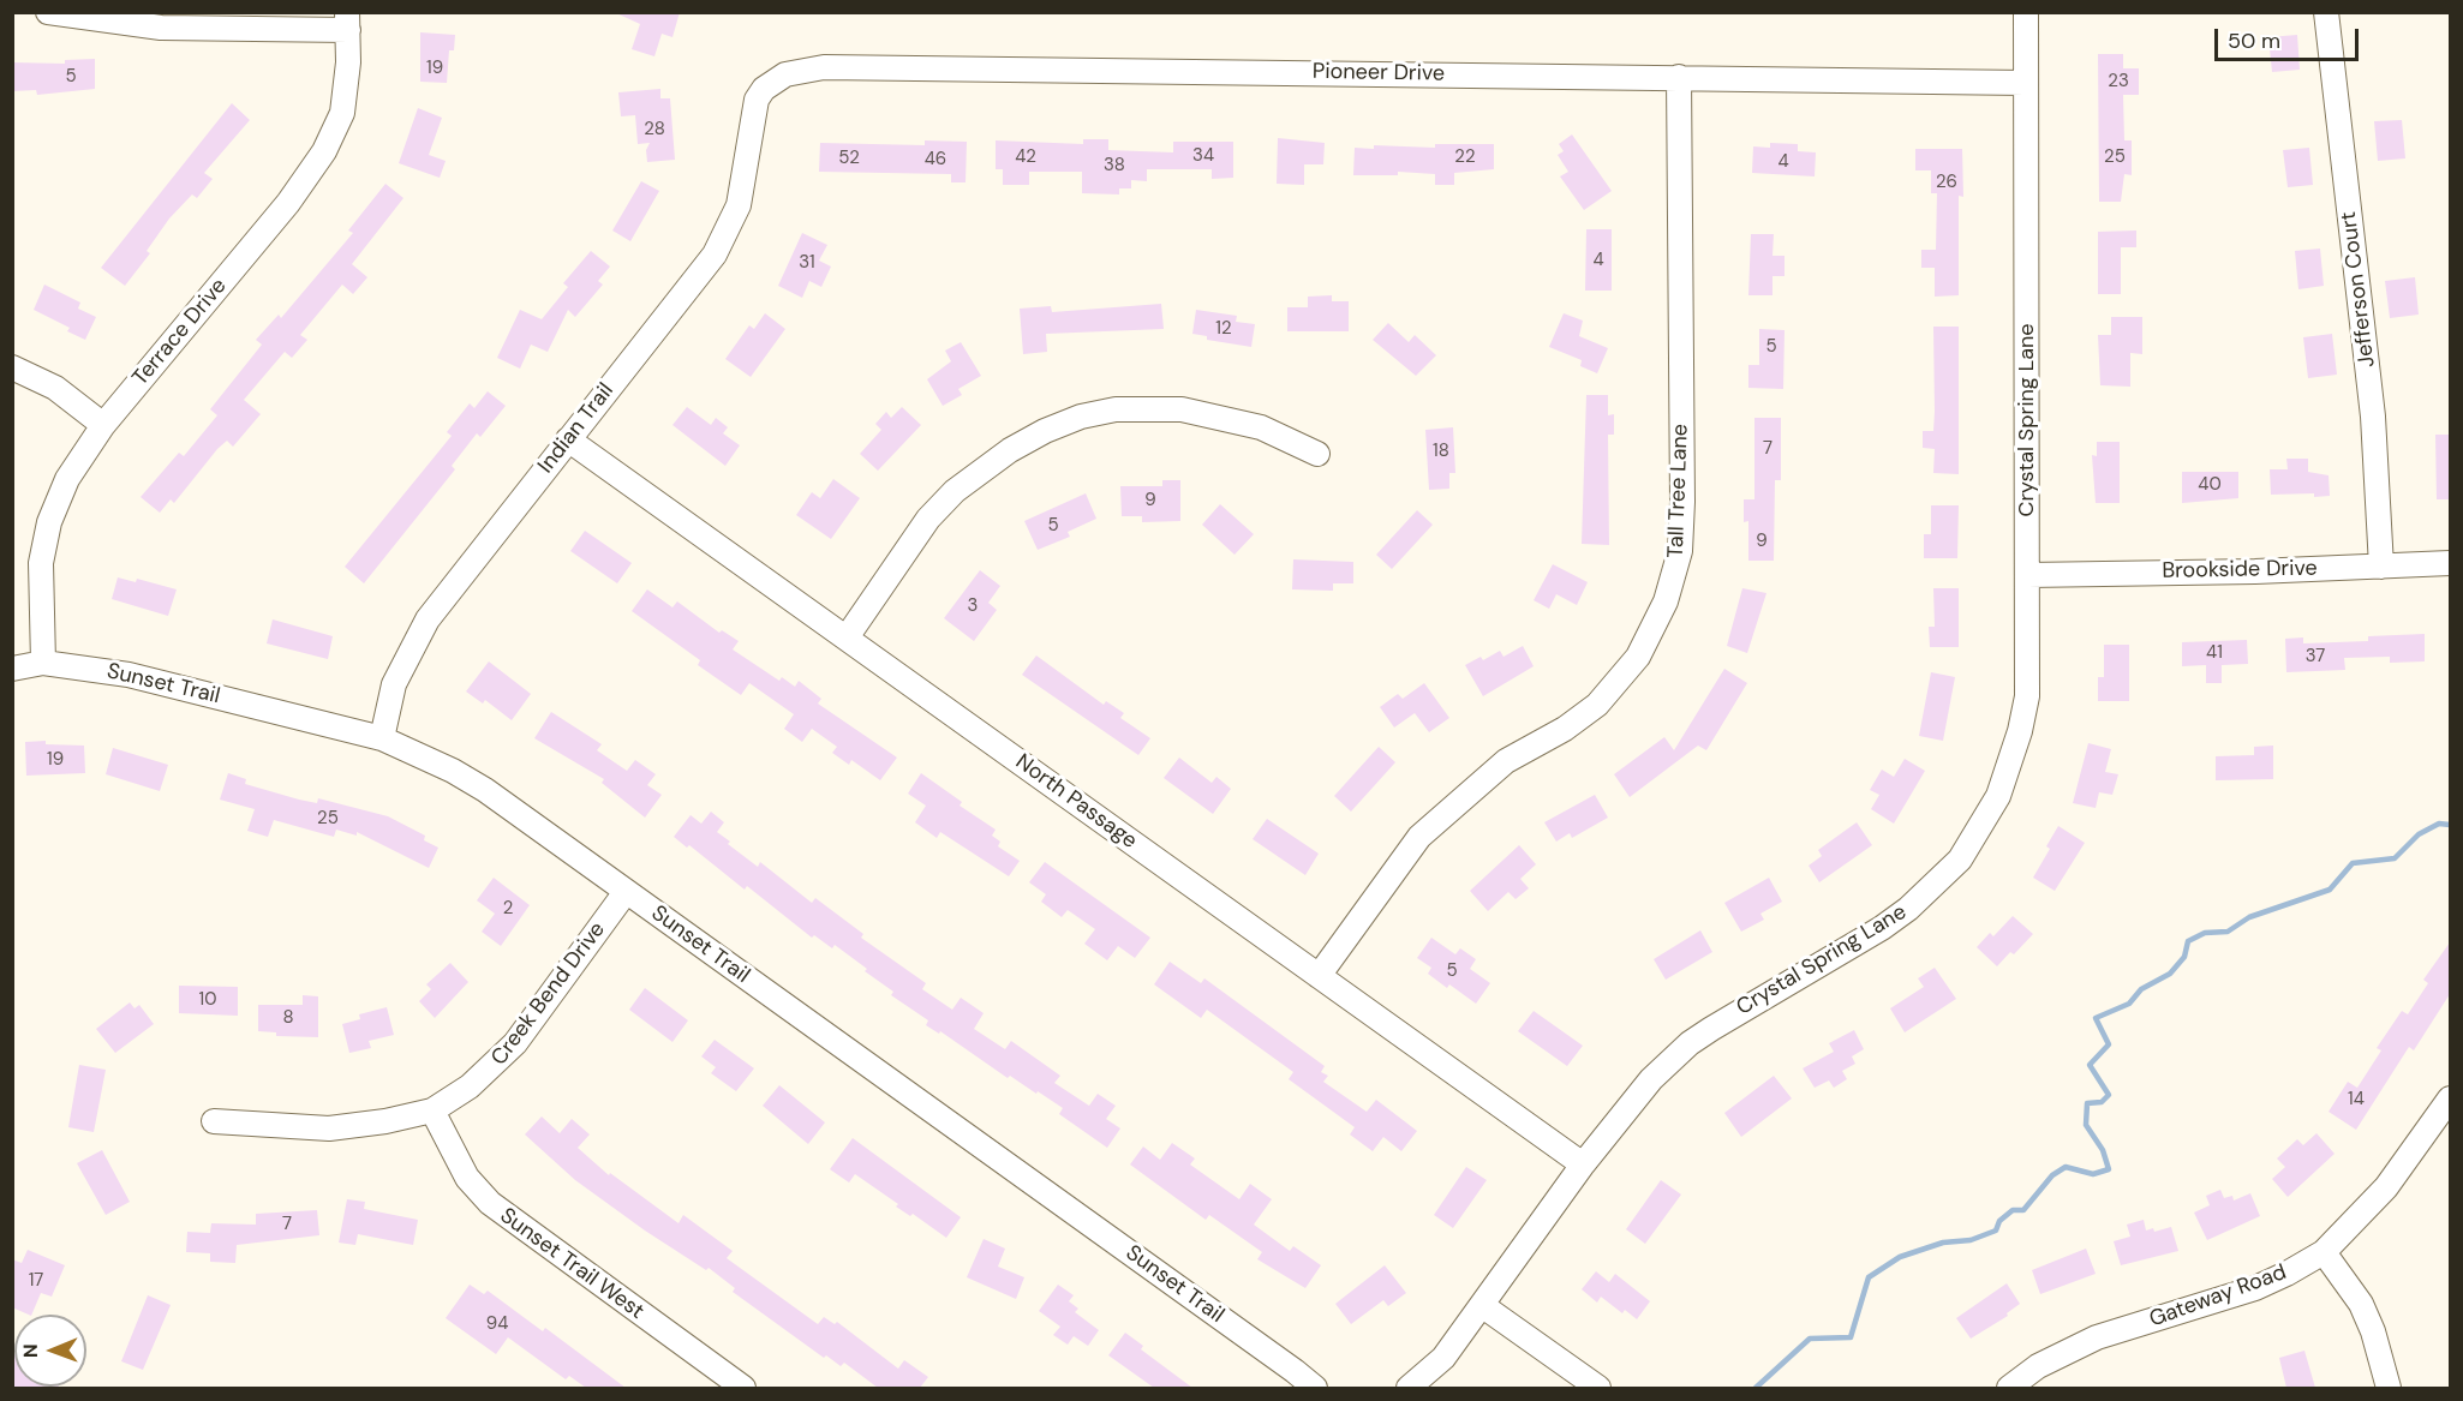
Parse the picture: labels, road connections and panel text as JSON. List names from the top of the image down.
{
  "streets": {
    "street": [
      "Pioneer Drive",
      "Jefferson Court",
      "Terrace Drive",
      "Crystal Spring Lane",
      "Indian Trail",
      "Tall Tree Lane",
      "Brookside Drive",
      "Sunset Trail",
      "North Passage",
      "Creek Bend Drive",
      "Sunset Trail West",
      "Gateway Road"
    ]
  },
  "crossings": [
    ["Pioneer Drive", "Crystal Spring Lane"],
    ["Pioneer Drive", "Indian Trail"],
    ["Pioneer Drive", "Tall Tree Lane"],
    ["Jefferson Court", "Brookside Drive"],
    ["Terrace Drive", "Sunset Trail"],
    ["Crystal Spring Lane", "Brookside Drive"],
    ["Crystal Spring Lane", "North Passage"],
    ["Indian Trail", "Sunset Trail"],
    ["Indian Trail", "North Passage"],
    ["Tall Tree Lane", "North Passage"],
    ["Sunset Trail", "Creek Bend Drive"],
    ["Creek Bend Drive", "Sunset Trail West"]
  ],
  "house_numbers": [
    "19",
    "5",
    "23",
    "28",
    "34",
    "42",
    "22",
    "25",
    "52",
    "46",
    "4",
    "38",
    "26",
    "4",
    "31",
    "12",
    "5",
    "7",
    "18",
    "40",
    "9",
    "5",
    "9",
    "3",
    "41",
    "37",
    "19",
    "25",
    "2",
    "5",
    "10",
    "8",
    "14",
    "7",
    "17",
    "94"
  ],
  "scale_bar": "50 m",
  "north": "left"
}
